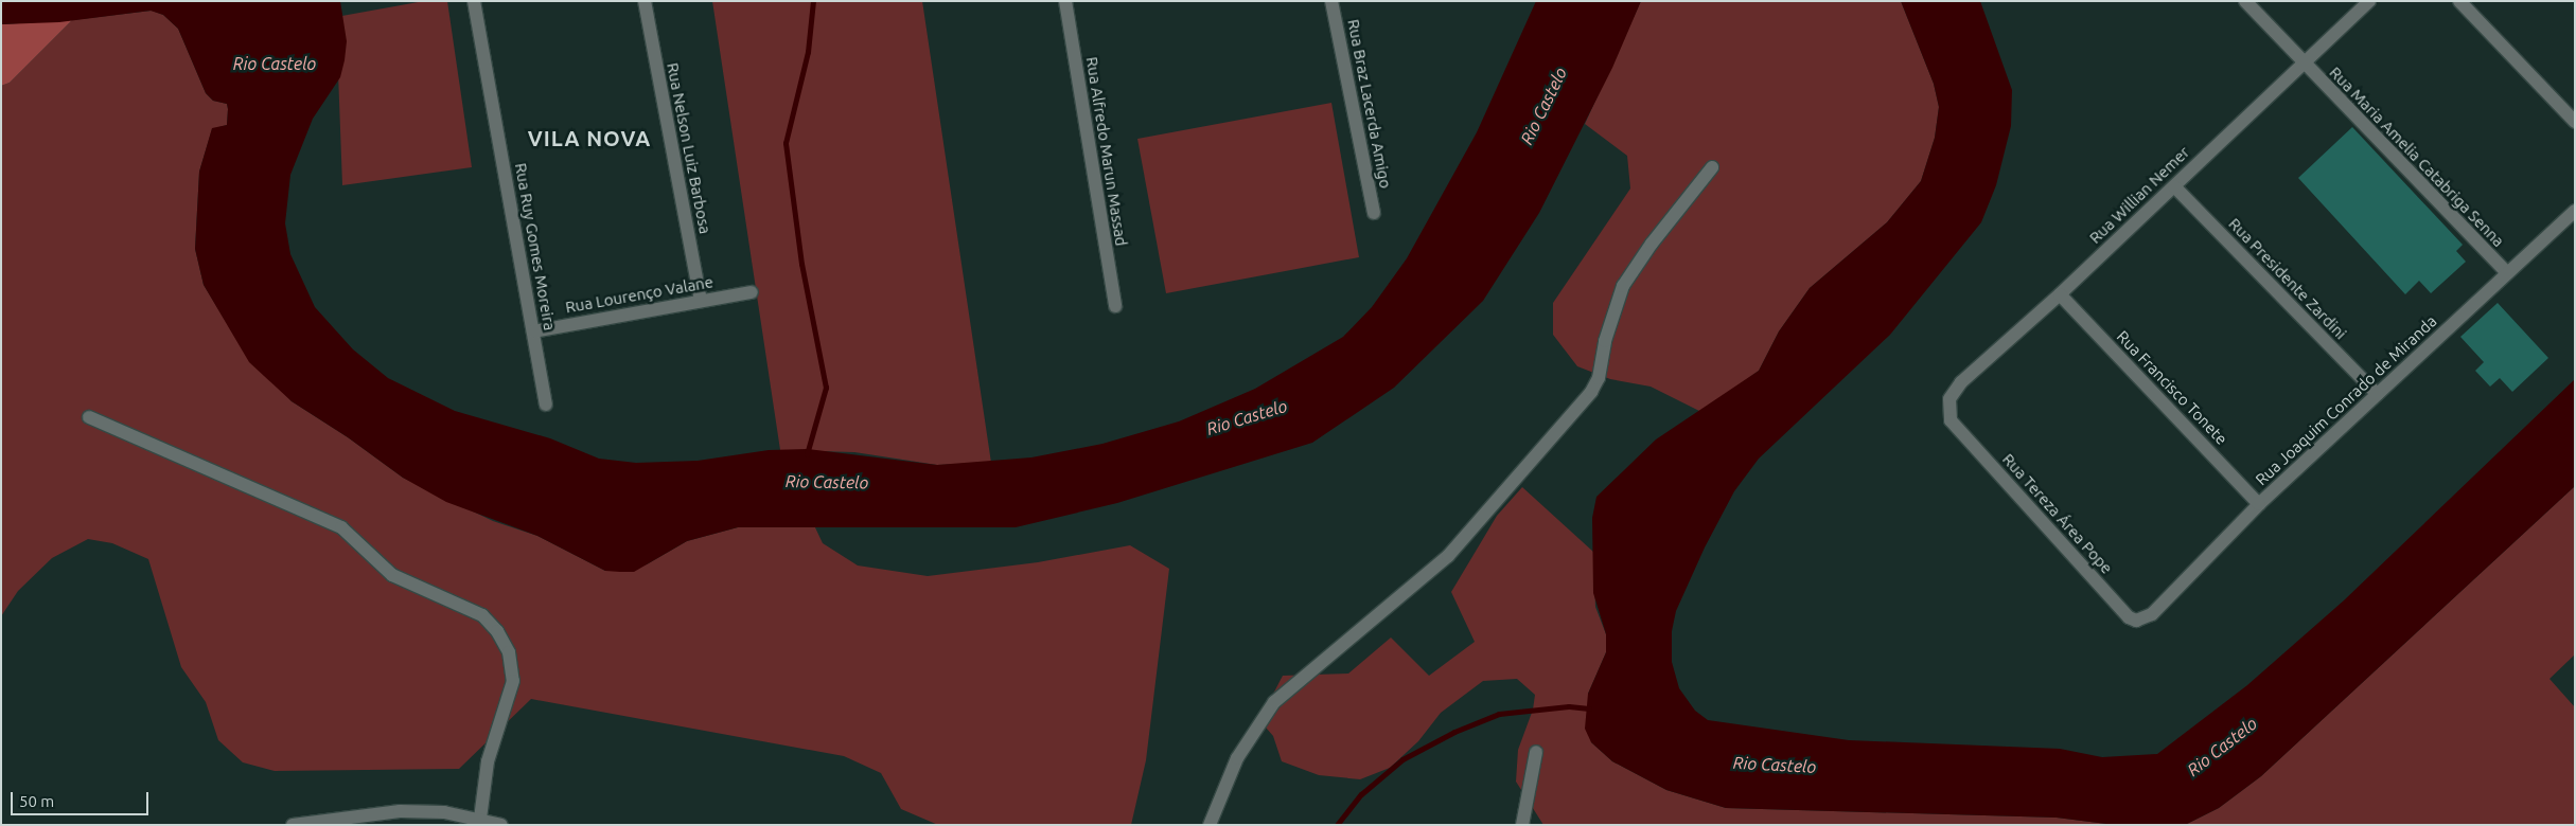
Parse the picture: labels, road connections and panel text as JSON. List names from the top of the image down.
{
  "streets": {
    "street": [
      "Rua Braz Lacerda Amigo",
      "Rua Nelson Luiz Barbosa",
      "Rua Alfredo Marun Massad",
      "Rua Maria Amelia Catabriga Senna",
      "Rua Willian Nemer",
      "Rua Ruy Gomes Moreira",
      "Rua Presidente Zardini",
      "Rua Lourenço Valane",
      "Rua Francisco Tonete",
      "Rua Joaquim Conrado de Miranda",
      "Rua Tereza Área Pope"
    ]
  },
  "crossings": [
    ["Rua Nelson Luiz Barbosa", "Rua Lourenço Valane"],
    ["Rua Maria Amelia Catabriga Senna", "Rua Willian Nemer"],
    ["Rua Maria Amelia Catabriga Senna", "Rua Joaquim Conrado de Miranda"],
    ["Rua Willian Nemer", "Rua Presidente Zardini"],
    ["Rua Willian Nemer", "Rua Francisco Tonete"],
    ["Rua Willian Nemer", "Rua Tereza Área Pope"],
    ["Rua Ruy Gomes Moreira", "Rua Lourenço Valane"],
    ["Rua Presidente Zardini", "Rua Joaquim Conrado de Miranda"],
    ["Rua Francisco Tonete", "Rua Joaquim Conrado de Miranda"],
    ["Rua Joaquim Conrado de Miranda", "Rua Tereza Área Pope"]
  ],
  "districts": ["VILA NOVA"],
  "water": ["Rio Castelo"],
  "scale_bar": "50 m"
}
